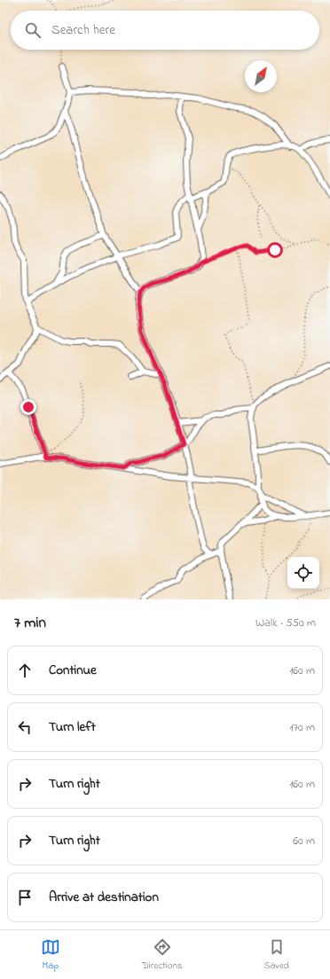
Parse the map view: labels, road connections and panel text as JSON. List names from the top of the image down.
{
  "north": "top right",
  "page": {
    "search": "Search here",
    "heading": ["7 min", "Walk · 550 m"],
    "list": [
      ["Continue", "160 m"],
      ["Turn left", "170 m"],
      ["Turn right", "160 m"],
      ["Turn right", "60 m"],
      "Arrive at destination"
    ],
    "nav": ["Map", "Directions", "Saved"]
  }
}
